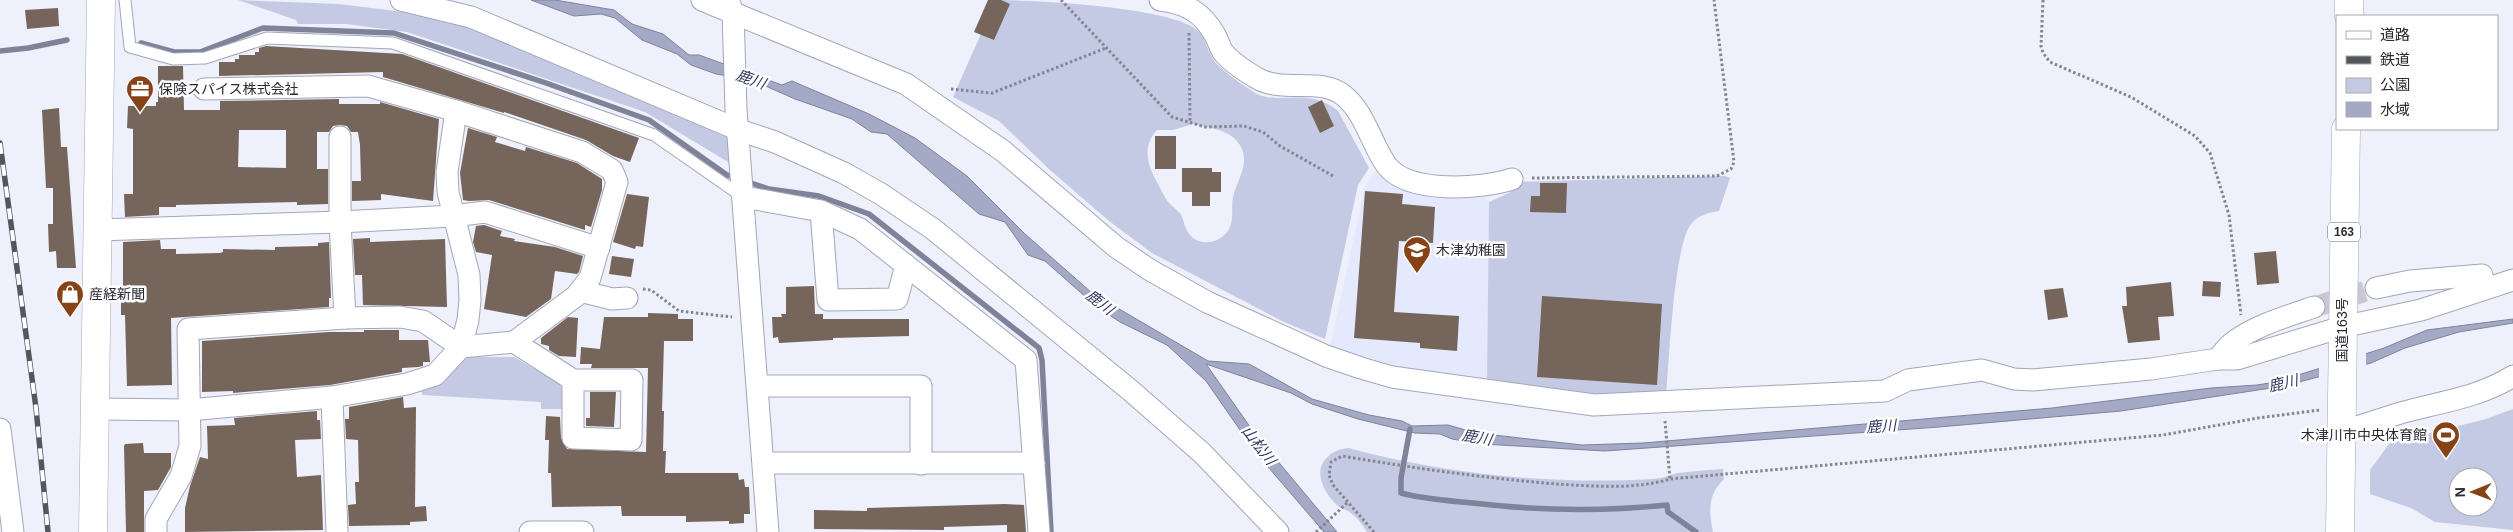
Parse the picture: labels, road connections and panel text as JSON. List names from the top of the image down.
{
  "streets": {
    "main road": ["163", "国道163号"]
  },
  "water": ["鹿川", "山松川"],
  "places": {
    "office": ["保険スパイス株式会社"],
    "school or university": ["木津幼稚園"],
    "shop": ["産経新聞"],
    "sports": ["木津川市中央体育館"]
  },
  "legend": [
    "道路",
    "鉄道",
    "公園",
    "水域"
  ],
  "north": "left"
}
